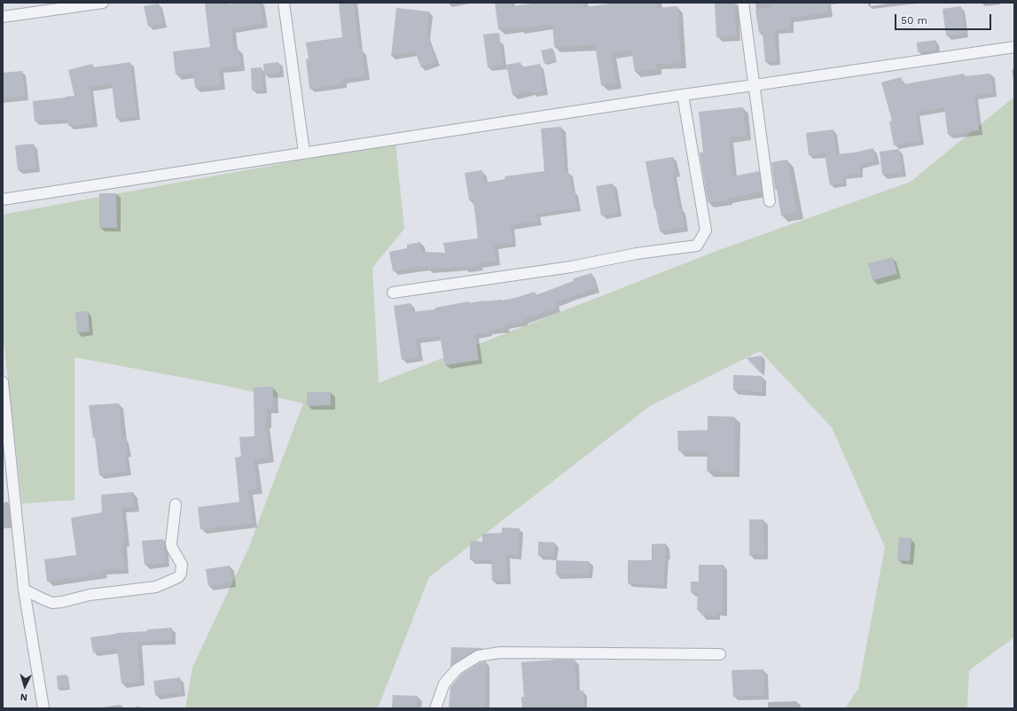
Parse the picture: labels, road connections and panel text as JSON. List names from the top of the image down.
{
  "scale_bar": "50 m",
  "north": "bottom"
}
